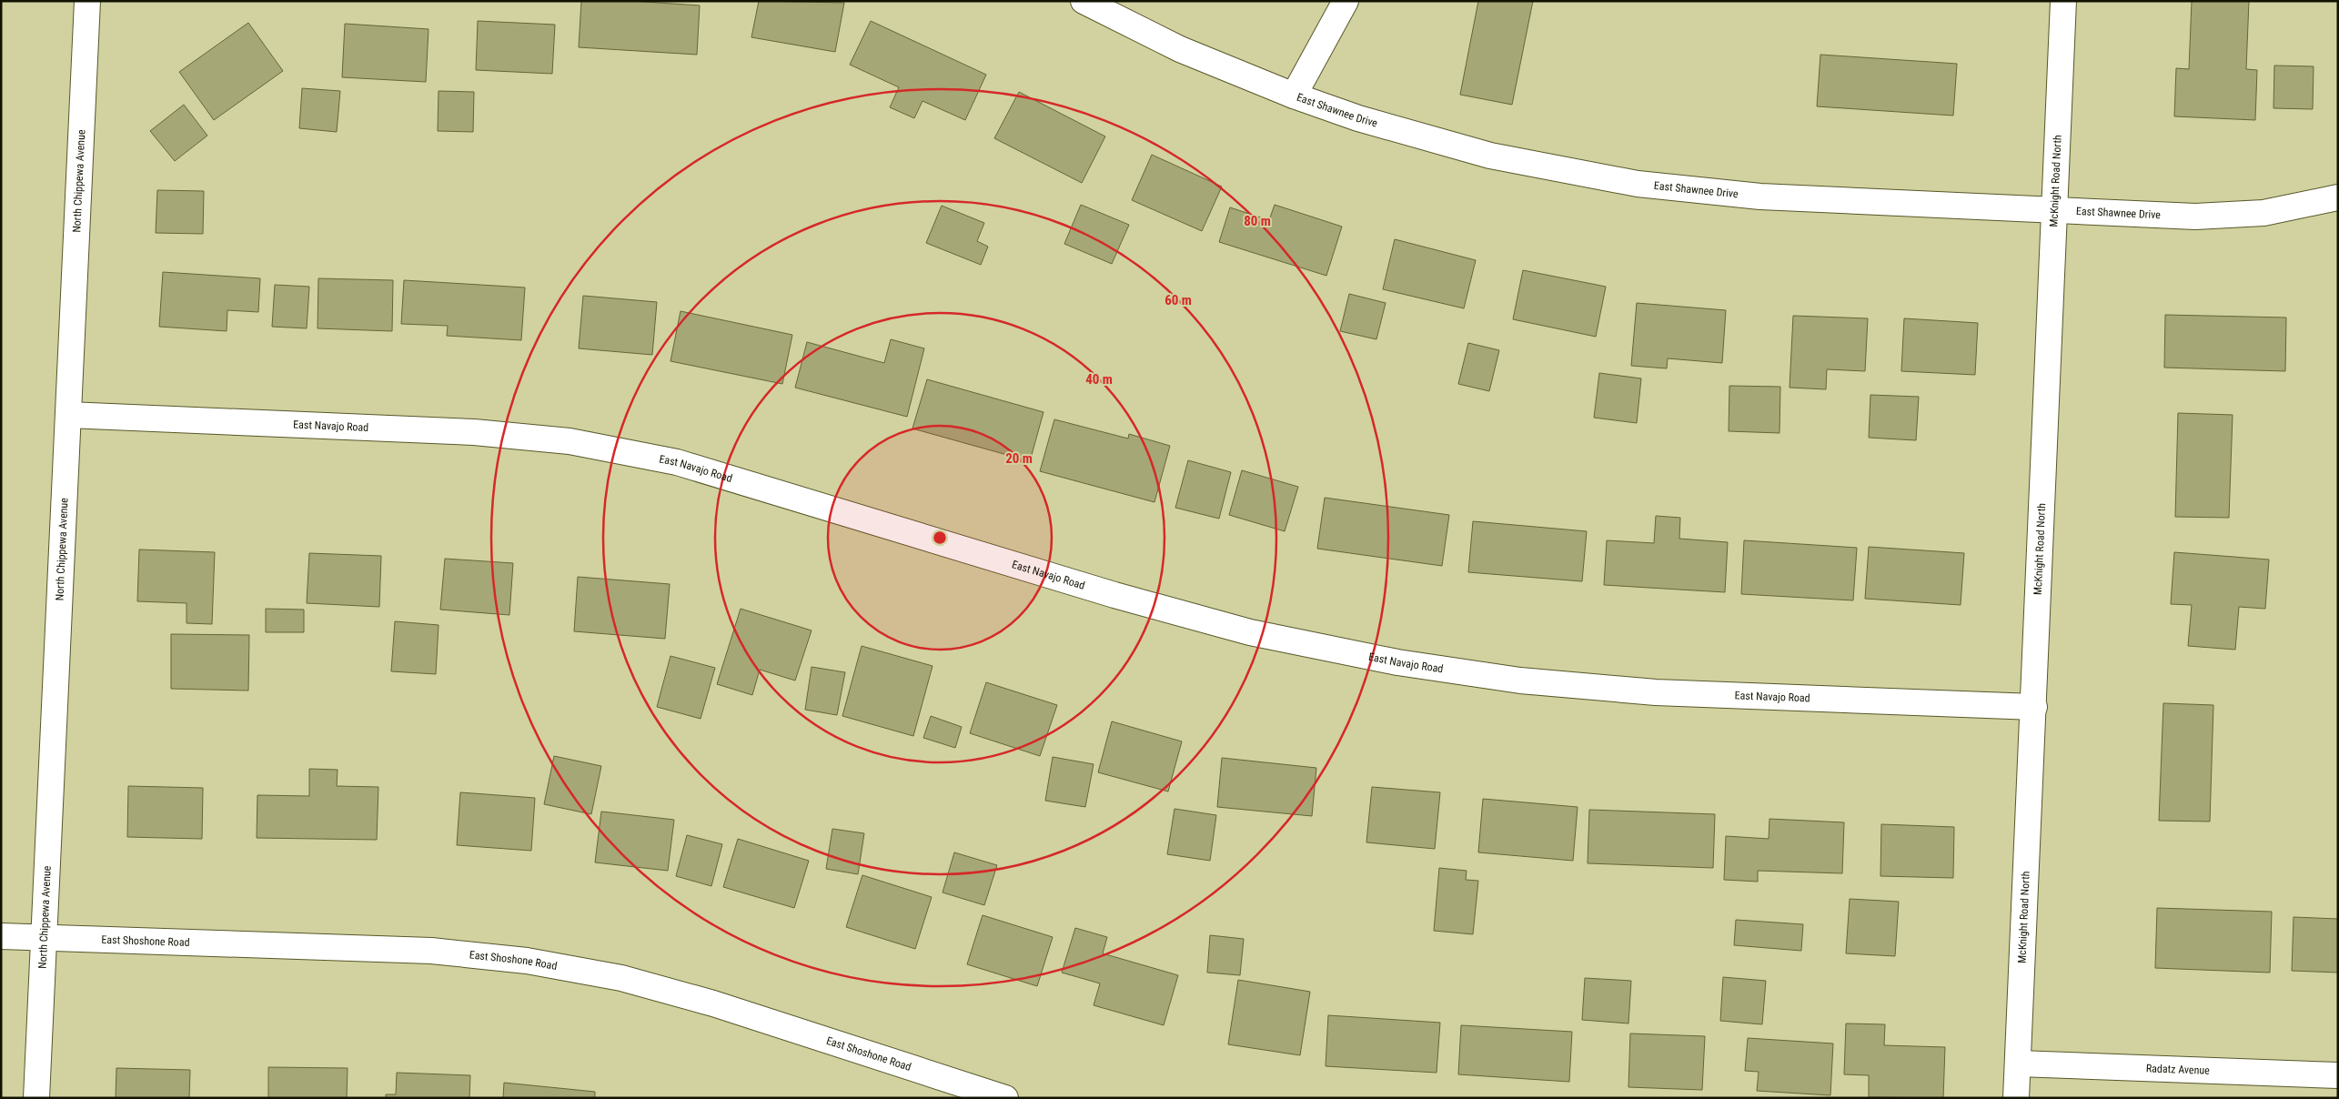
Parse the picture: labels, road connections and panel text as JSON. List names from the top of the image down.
{
  "streets": {
    "street": [
      "East Shawnee Drive",
      "North Chippewa Avenue",
      "McKnight Road North",
      "East Navajo Road",
      "East Shoshone Road",
      "Radatz Avenue"
    ]
  },
  "crossings": [
    ["East Shawnee Drive", "McKnight Road North"],
    ["North Chippewa Avenue", "East Navajo Road"],
    ["North Chippewa Avenue", "East Shoshone Road"],
    ["McKnight Road North", "East Navajo Road"],
    ["McKnight Road North", "Radatz Avenue"]
  ],
  "rings": [
    "80 m",
    "60 m",
    "40 m",
    "20 m"
  ]
}
